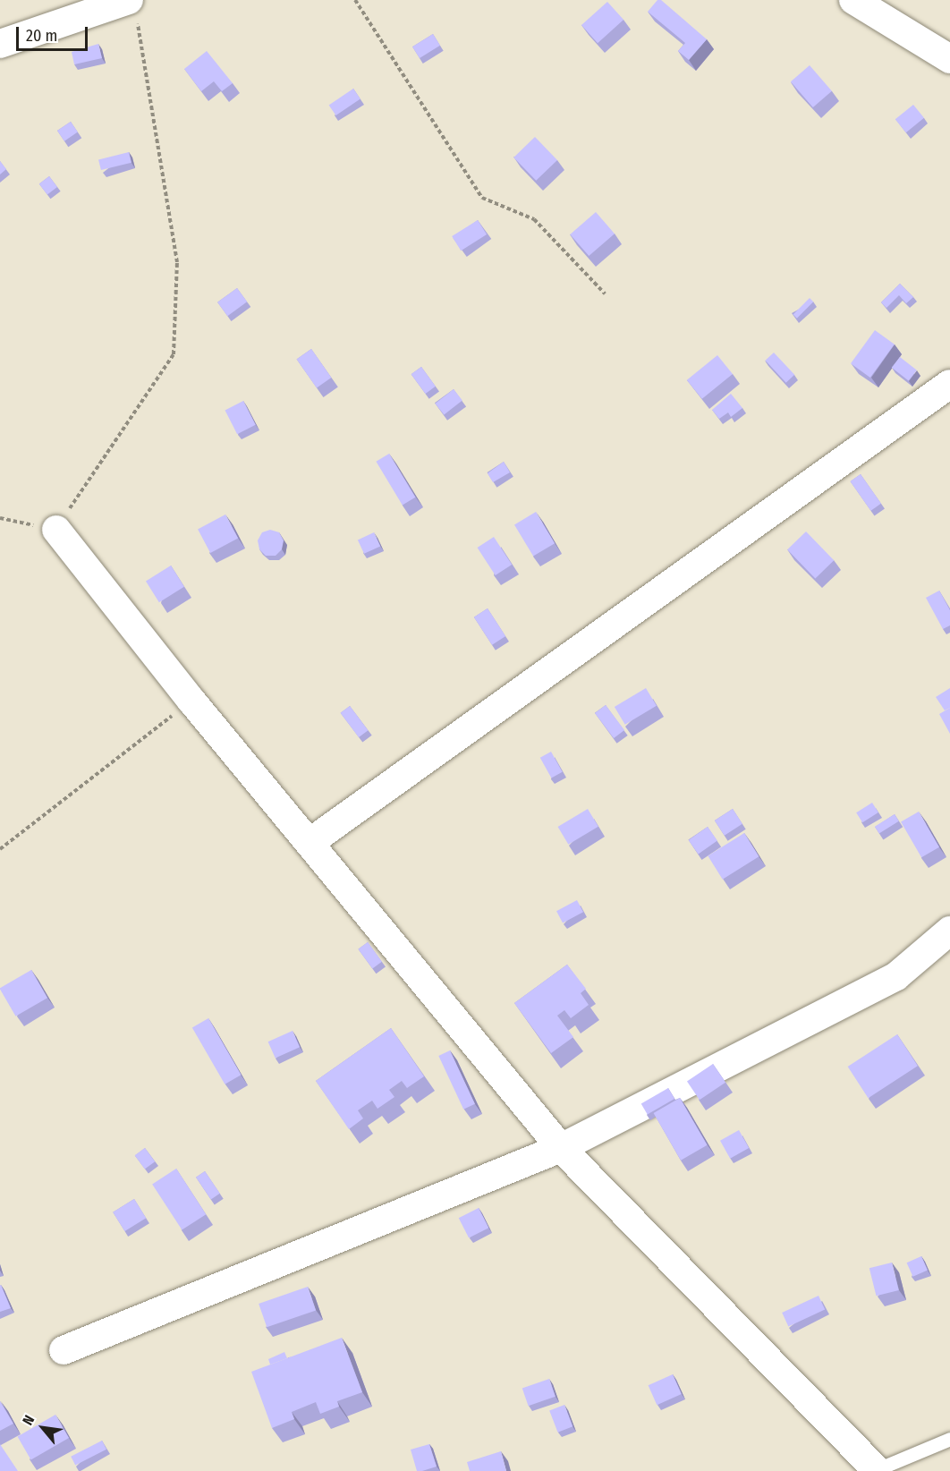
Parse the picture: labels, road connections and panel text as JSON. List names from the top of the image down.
{
  "scale_bar": "20 m",
  "north": "top left"
}
